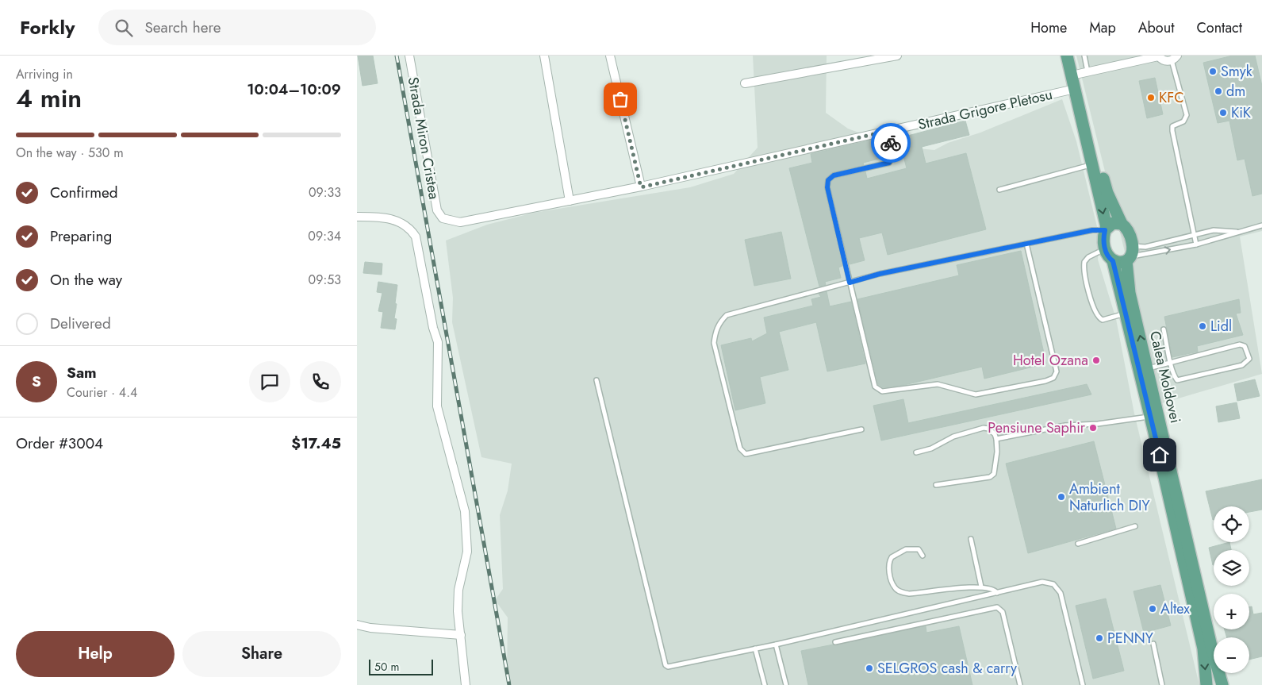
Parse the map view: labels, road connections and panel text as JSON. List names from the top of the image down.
{
  "streets": {
    "main road": ["Calea Moldovei"],
    "street": ["Strada Grigore Pletosu", "Strada Miron Cristea"]
  },
  "crossings": [
    ["Strada Grigore Pletosu", "Strada Miron Cristea"]
  ],
  "places": [
    "Smyk",
    "dm",
    "KFC",
    "KiK",
    "Lidl",
    "Hotel Ozana",
    "Pensiune Saphir",
    "Ambient Naturlich DIY",
    "Altex",
    "PENNY",
    "SELGROS cash & carry"
  ],
  "scale_bar": "50 m",
  "page": {
    "header": "Forkly",
    "search": "Search here",
    "nav": [
      "Home",
      "Map",
      "About",
      "Contact"
    ],
    "heading": ["4 min", "Arriving in", "10:04–10:09"],
    "panel": [
      "Sam",
      "Courier · 4.4",
      "Order #3004",
      "$17.45"
    ],
    "bar": "On the way · 530 m",
    "list": [
      ["Confirmed", "09:33"],
      ["Preparing", "09:34"],
      ["On the way", "09:53"],
      "Delivered"
    ],
    "round": "S",
    "map_buttons": ["+", "−"],
    "buttons": ["Help", "Share"],
    "scale": "50 m"
  }
}
